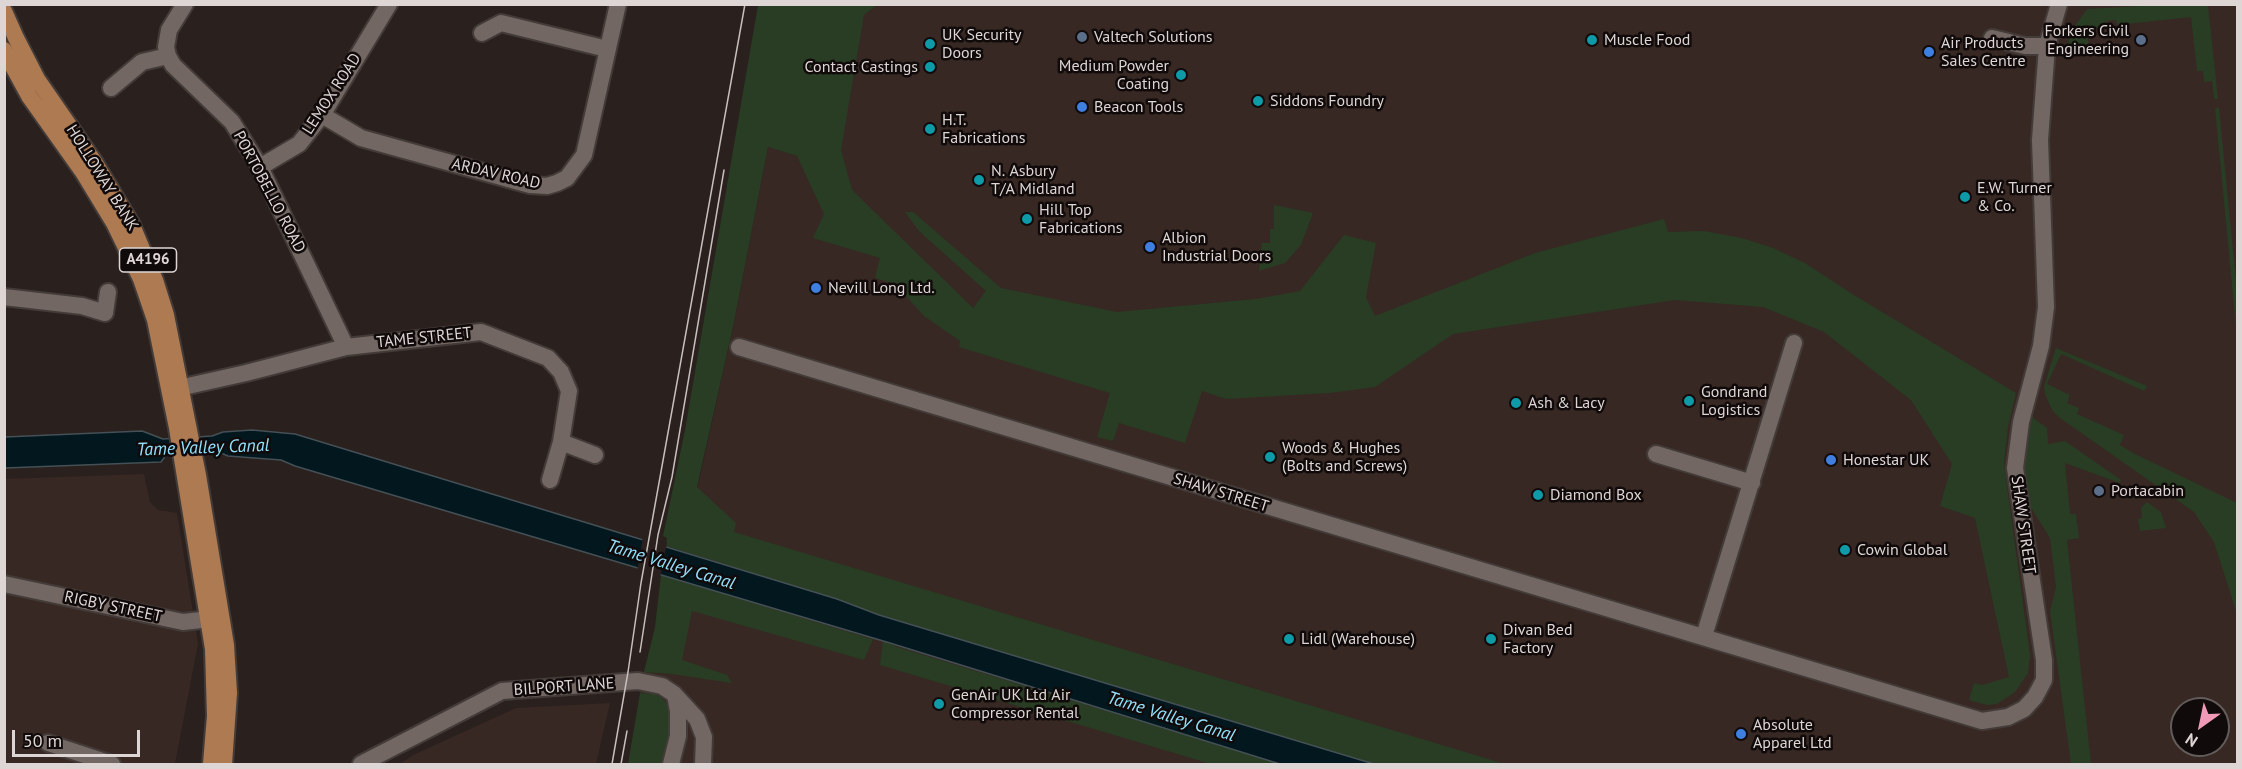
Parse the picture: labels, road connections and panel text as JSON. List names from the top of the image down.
{
  "streets": {
    "main road": ["HOLLOWAY BANK", "A4196"],
    "street": [
      "LEMOX ROAD",
      "ARDAV ROAD",
      "PORTOBELLO ROAD",
      "TAME STREET",
      "SHAW STREET",
      "RIGBY STREET",
      "BILPORT LANE"
    ]
  },
  "crossings": [
    ["LEMOX ROAD", "ARDAV ROAD"],
    ["LEMOX ROAD", "PORTOBELLO ROAD"],
    ["HOLLOWAY BANK", "A4196"],
    ["HOLLOWAY BANK", "TAME STREET"],
    ["HOLLOWAY BANK", "RIGBY STREET"],
    ["PORTOBELLO ROAD", "TAME STREET"],
    ["A4196", "RIGBY STREET"]
  ],
  "water": ["Tame Valley Canal"],
  "places": [
    "Valtech Solutions",
    "Muscle Food",
    "Forkers Civil Engineering",
    "UK Security Doors",
    "Air Products Sales Centre",
    "Contact Castings",
    "Medium Powder Coating",
    "Siddons Foundry",
    "Beacon Tools",
    "H.T. Fabrications",
    "N. Asbury T/A Midland",
    "E.W. Turner & Co.",
    "Hill Top Fabrications",
    "Albion Industrial Doors",
    "Nevill Long Ltd.",
    "Gondrand Logistics",
    "Ash & Lacy",
    "Woods & Hughes (Bolts and Screws)",
    "Honestar UK",
    "Portacabin",
    "Diamond Box",
    "Cowin Global",
    "Lidl (Warehouse)",
    "Divan Bed Factory",
    "GenAir UK Ltd Air Compressor Rental",
    "Absolute Apparel Ltd"
  ],
  "scale_bar": "50 m",
  "north": "bottom left"
}
